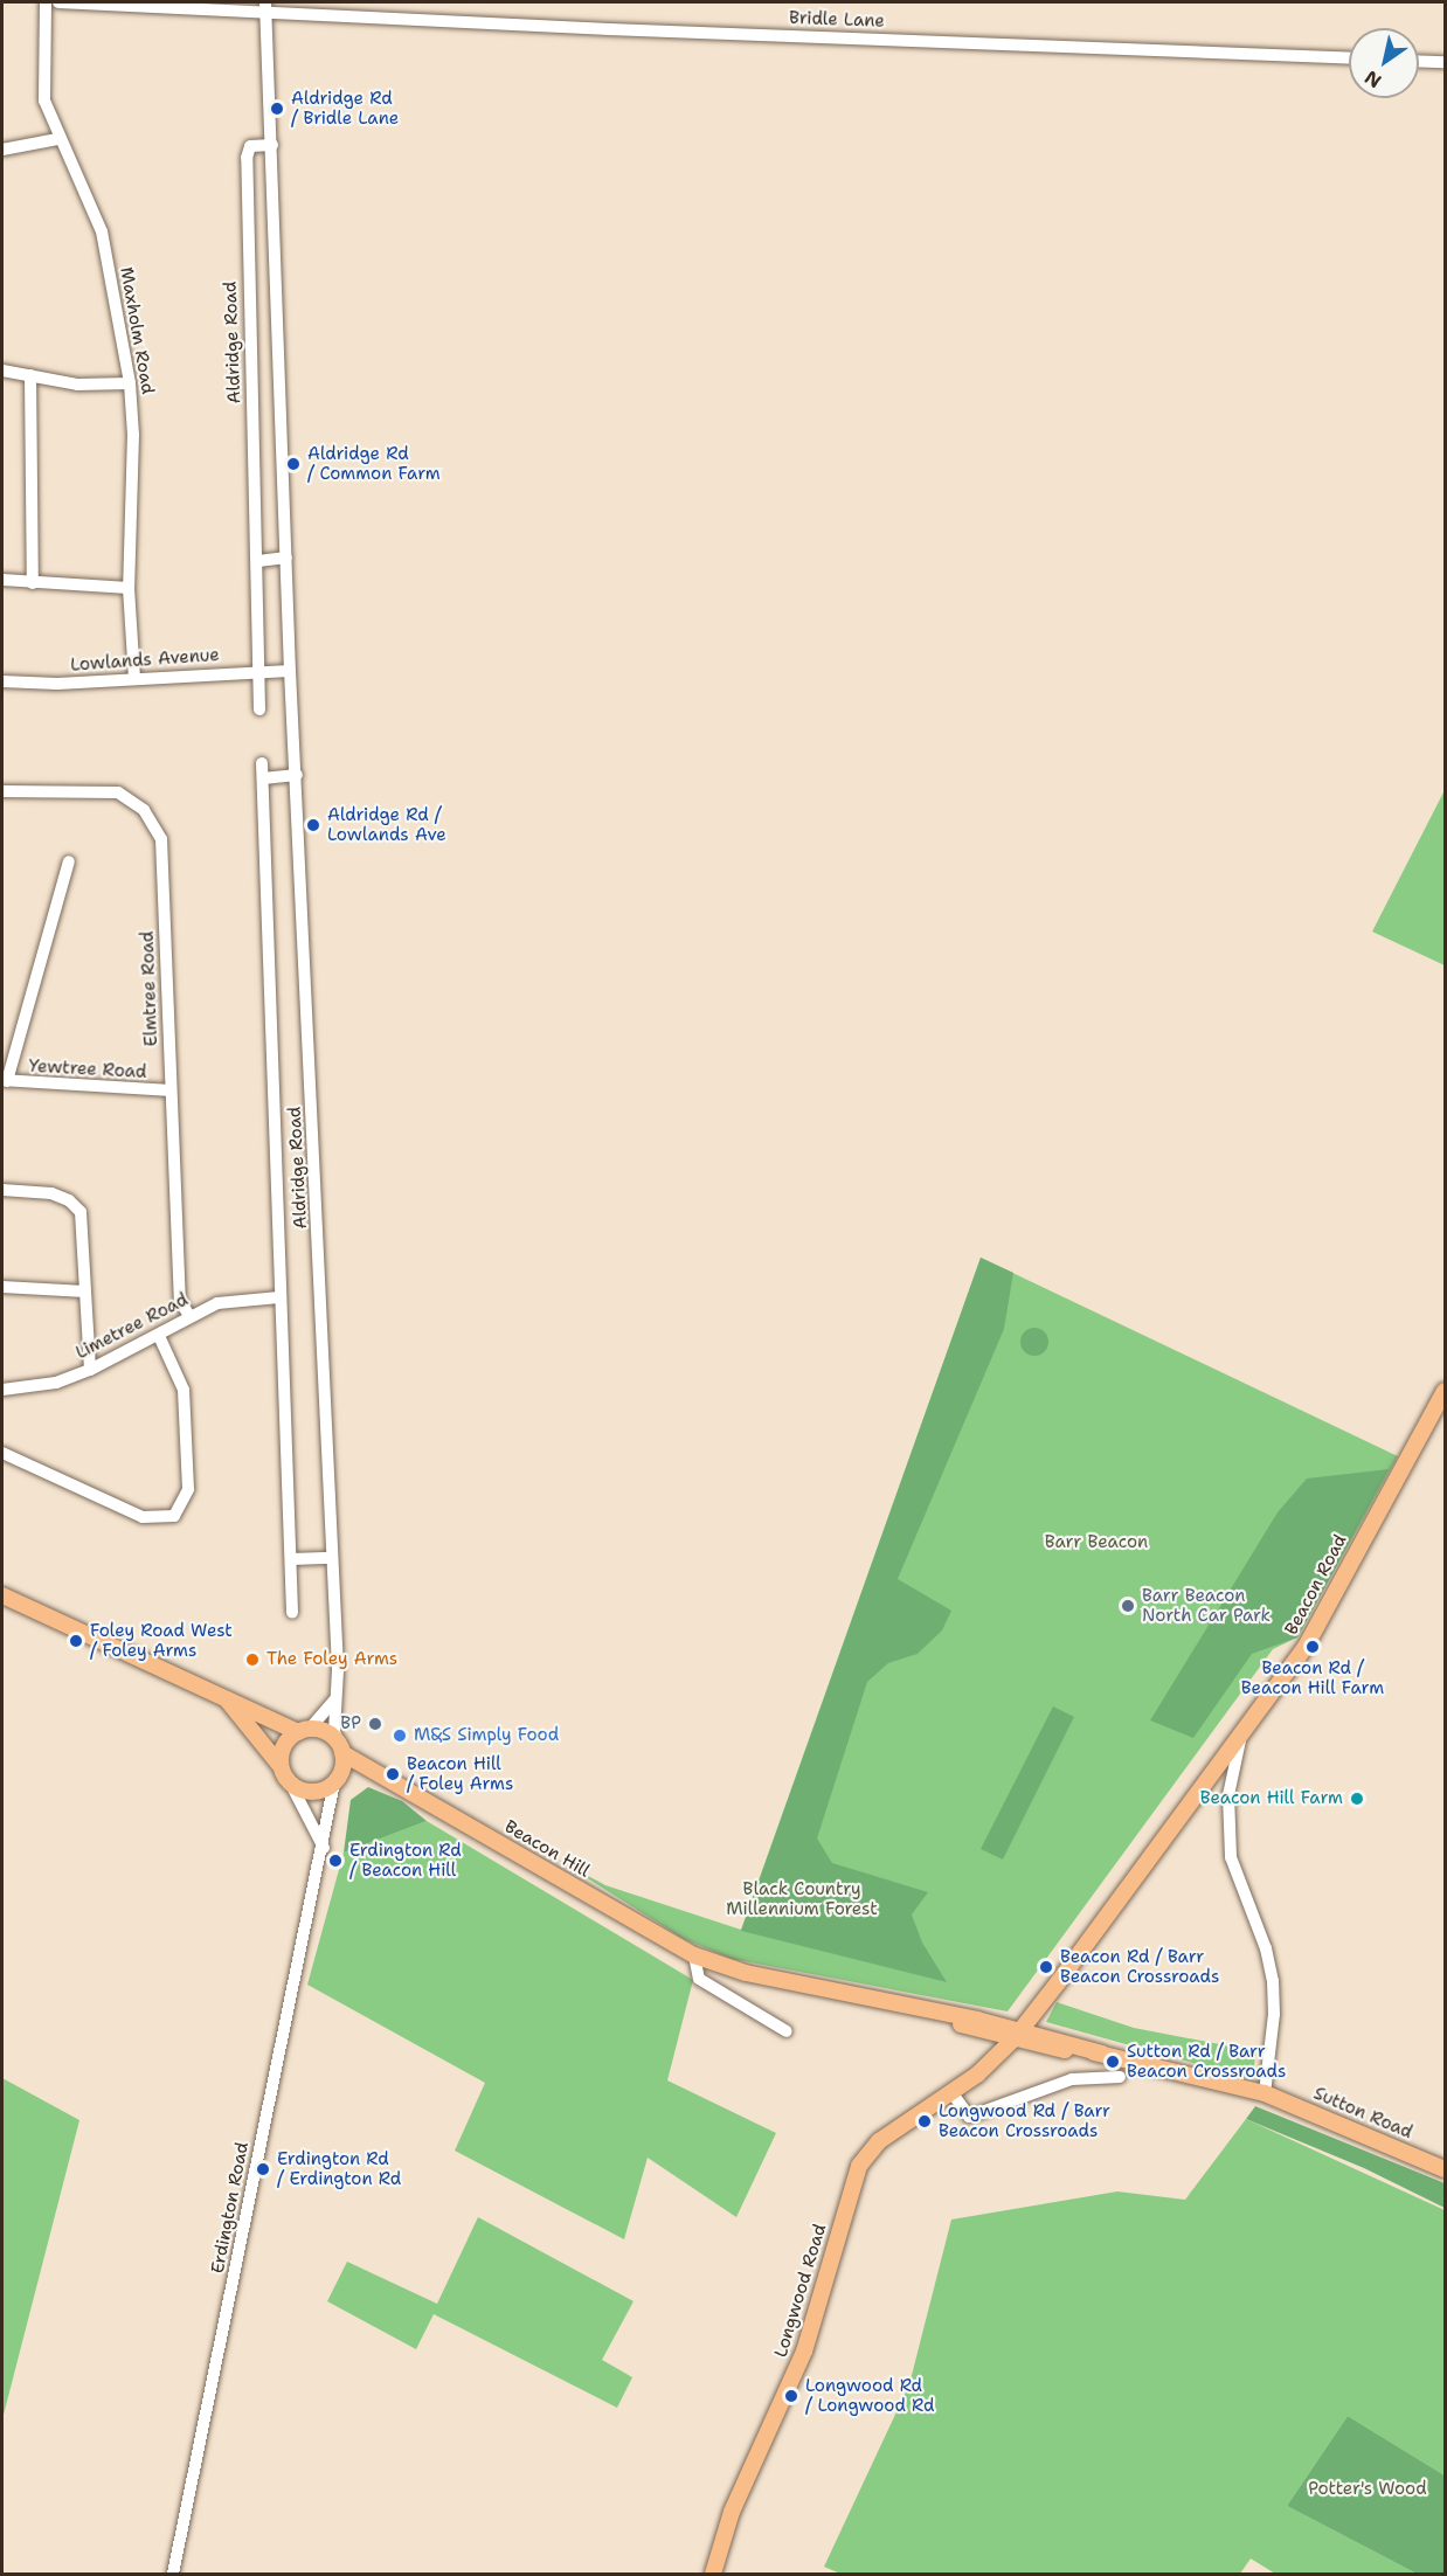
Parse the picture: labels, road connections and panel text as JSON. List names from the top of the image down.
{
  "streets": {
    "main road": [
      "Beacon Road",
      "Beacon Hill",
      "Sutton Road",
      "Longwood Road"
    ],
    "street": [
      "Bridle Lane",
      "Maxholm Road",
      "Aldridge Road",
      "Lowlands Avenue",
      "Elmtree Road",
      "Yewtree Road",
      "Limetree Road",
      "Erdington Road"
    ]
  },
  "crossings": [
    ["Bridle Lane", "Aldridge Road"],
    ["Maxholm Road", "Lowlands Avenue"],
    ["Aldridge Road", "Lowlands Avenue"],
    ["Aldridge Road", "Limetree Road"],
    ["Aldridge Road", "Beacon Hill"],
    ["Aldridge Road", "Erdington Road"],
    ["Elmtree Road", "Yewtree Road"],
    ["Elmtree Road", "Limetree Road"],
    ["Beacon Road", "Beacon Hill"],
    ["Beacon Road", "Sutton Road"],
    ["Beacon Road", "Longwood Road"],
    ["Beacon Hill", "Sutton Road"],
    ["Beacon Hill", "Erdington Road"],
    ["Beacon Hill", "Longwood Road"],
    ["Sutton Road", "Longwood Road"]
  ],
  "parks": ["Barr Beacon", "Black Country Millennium Forest", "Potter's Wood"],
  "places": [
    "Aldridge Rd / Bridle Lane",
    "Aldridge Rd / Common Farm",
    "Aldridge Rd / Lowlands Ave",
    "Barr Beacon North Car Park",
    "Foley Road West / Foley Arms",
    "Beacon Rd / Beacon Hill Farm",
    "The Foley Arms",
    "BP",
    "M&S Simply Food",
    "Beacon Hill / Foley Arms",
    "Beacon Hill Farm",
    "Erdington Rd / Beacon Hill",
    "Beacon Rd / Barr Beacon Crossroads",
    "Sutton Rd / Barr Beacon Crossroads",
    "Longwood Rd / Barr Beacon Crossroads",
    "Erdington Rd / Erdington Rd",
    "Longwood Rd / Longwood Rd"
  ],
  "north": "bottom left"
}
